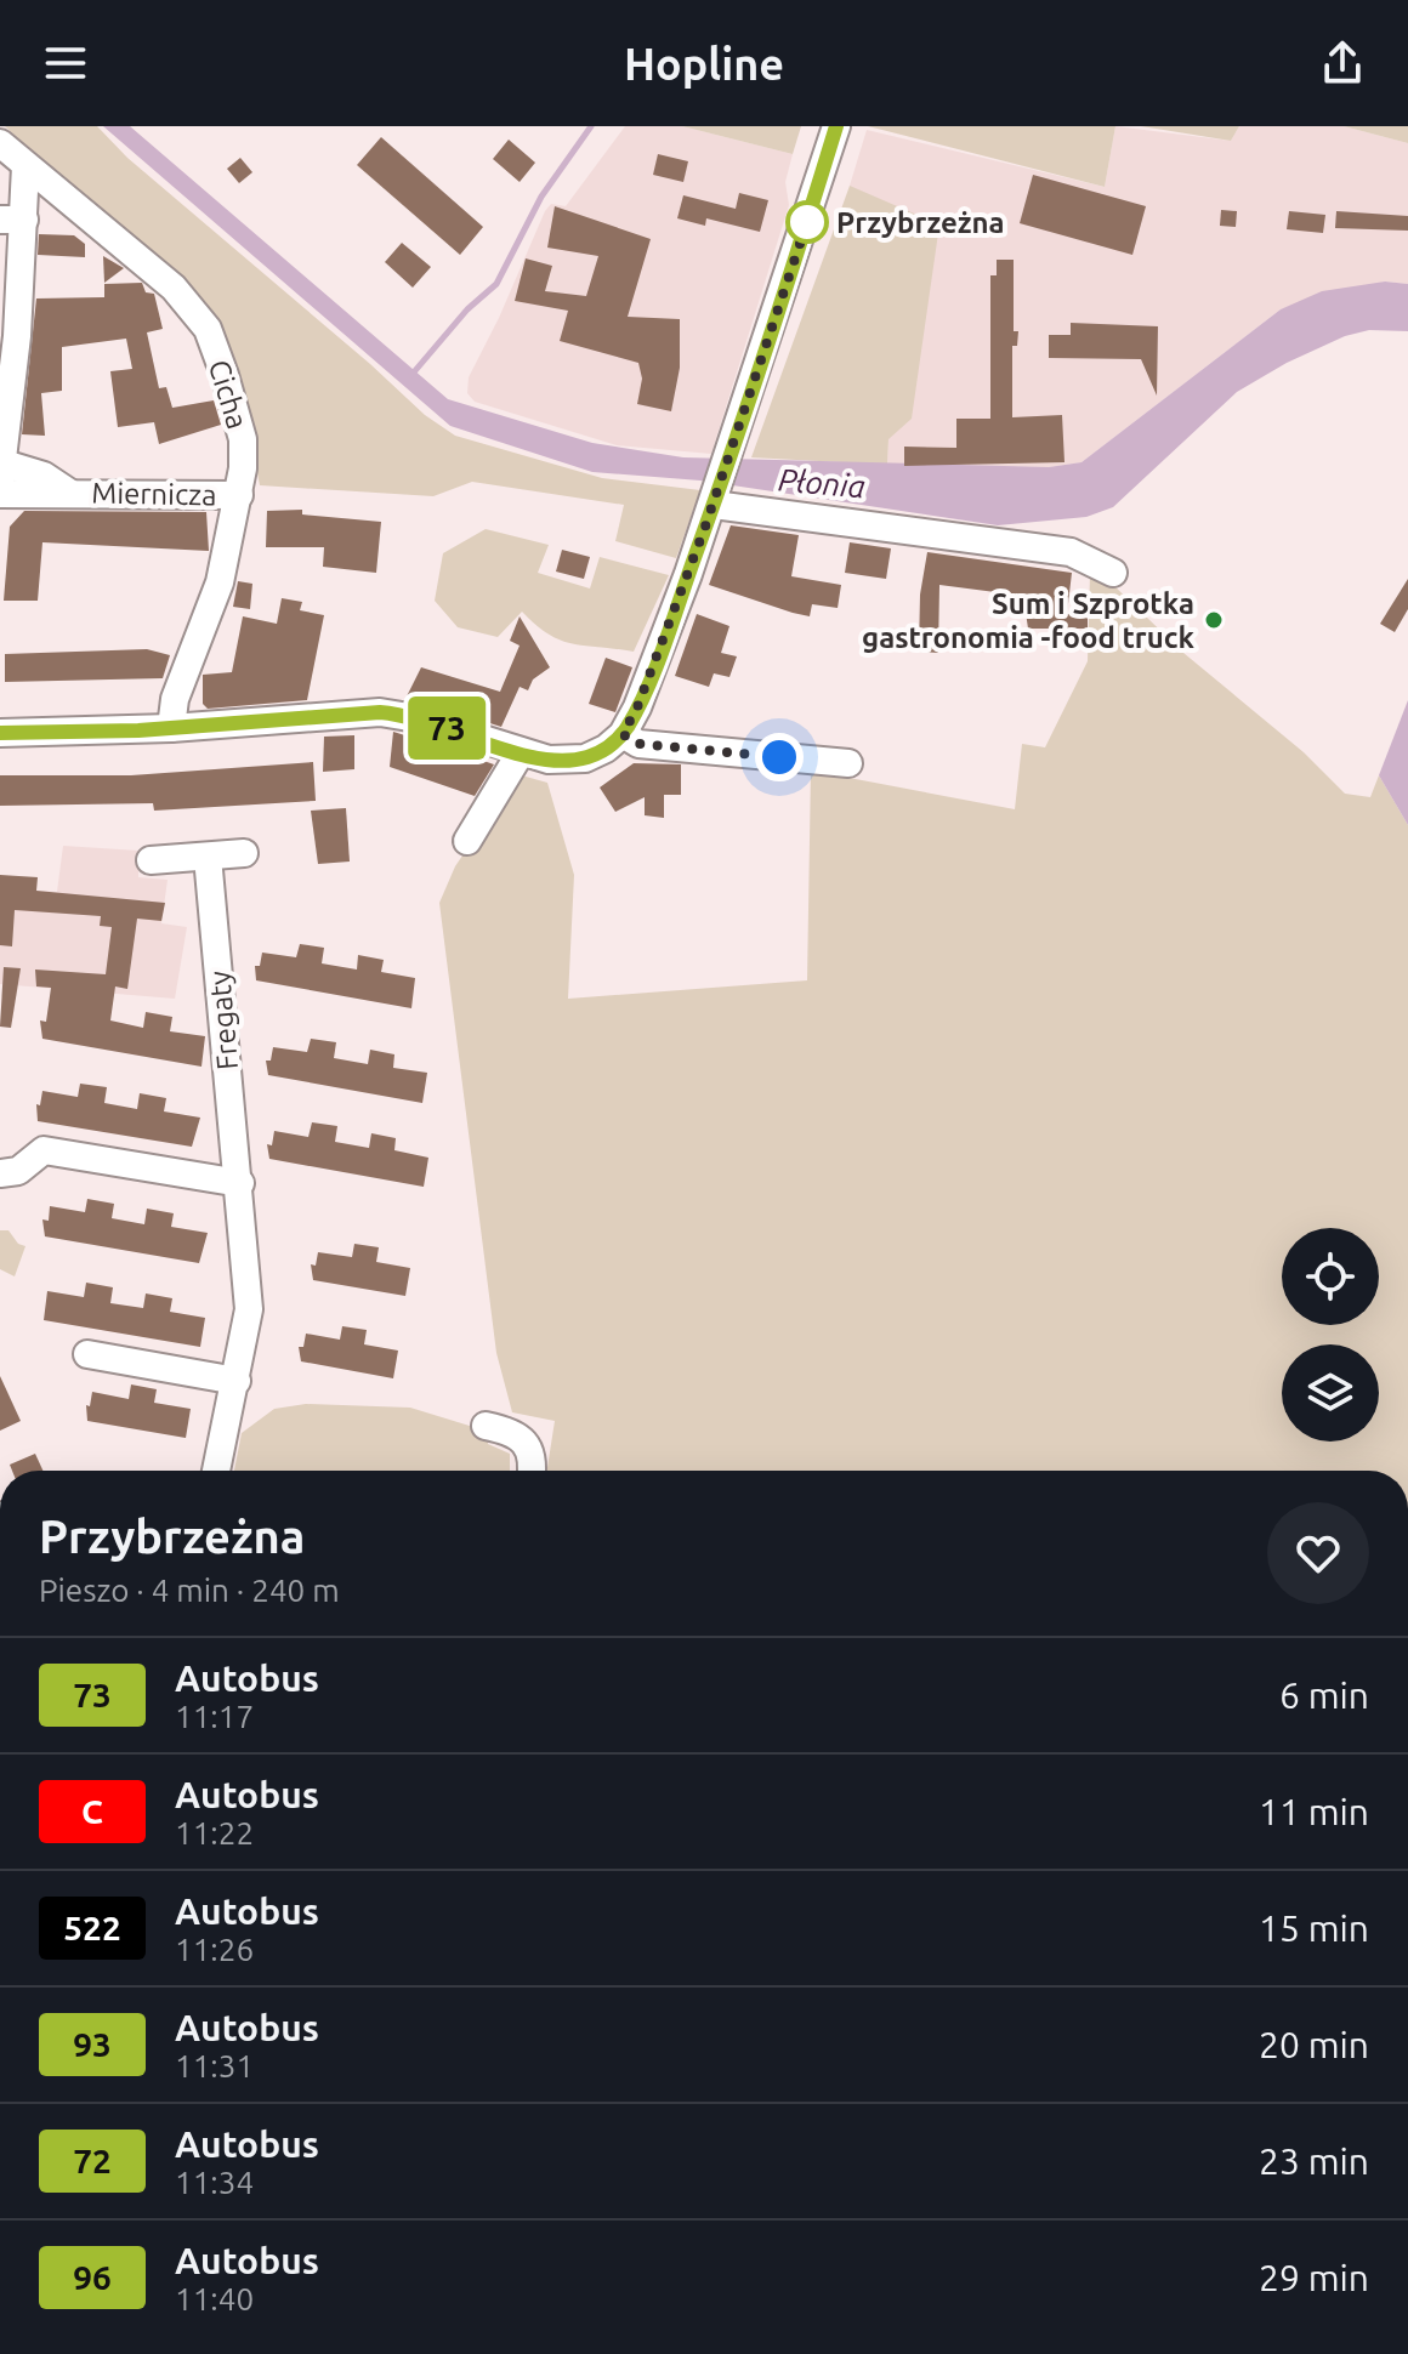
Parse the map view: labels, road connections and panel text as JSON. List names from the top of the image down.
{
  "streets": {
    "street": ["Cicha", "Miernicza", "Fregaty"]
  },
  "crossings": [
    ["Cicha", "Miernicza"]
  ],
  "water": ["Płonia"],
  "places": ["Przybrzeżna", "Sum i Szprotka gastronomia -food truck"],
  "lines": ["bus line 73"],
  "page": {
    "header": "Hopline",
    "on_map": "73",
    "heading": ["Przybrzeżna", "Pieszo · 4 min · 240 m"],
    "list": [
      {
        "mark": "73",
        "name": "Autobus",
        "note": "11:17",
        "value": "6 min"
      },
      {
        "mark": "C",
        "name": "Autobus",
        "note": "11:22",
        "value": "11 min"
      },
      {
        "mark": "522",
        "name": "Autobus",
        "note": "11:26",
        "value": "15 min"
      },
      {
        "mark": "93",
        "name": "Autobus",
        "note": "11:31",
        "value": "20 min"
      },
      {
        "mark": "72",
        "name": "Autobus",
        "note": "11:34",
        "value": "23 min"
      },
      {
        "mark": "96",
        "name": "Autobus",
        "note": "11:40",
        "value": "29 min"
      }
    ]
  }
}
